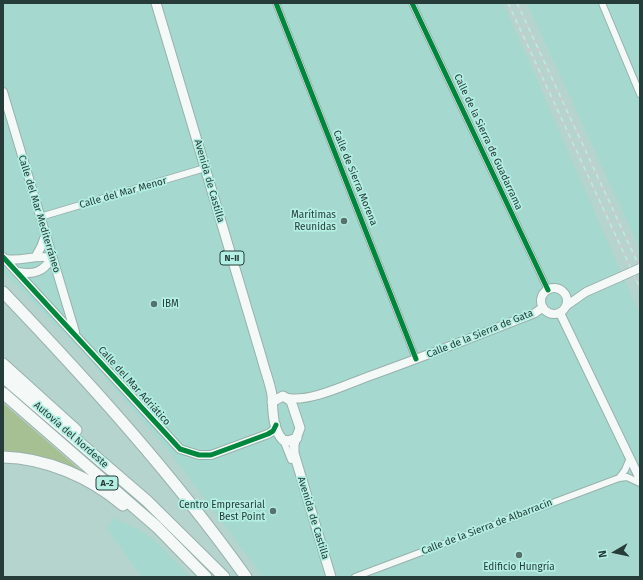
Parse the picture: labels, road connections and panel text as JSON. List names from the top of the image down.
{
  "streets": {
    "highway": ["Autovía del Nordeste", "A-2"],
    "main road": ["Avenida de Castilla", "N-II"],
    "street": [
      "Calle de la Sierra de Guadarrama",
      "Calle de Sierra Morena",
      "Calle del Mar Menor",
      "Calle del Mar Mediterráneo",
      "Calle de la Sierra de Gata",
      "Calle del Mar Adriático",
      "Calle de la Sierra de Albarracín"
    ]
  },
  "crossings": [
    ["Calle de la Sierra de Guadarrama", "Calle de la Sierra de Gata"],
    ["Calle de Sierra Morena", "Calle de la Sierra de Gata"],
    ["Avenida de Castilla", "Calle del Mar Menor"],
    ["Avenida de Castilla", "N-II"],
    ["Avenida de Castilla", "Calle de la Sierra de Gata"],
    ["Avenida de Castilla", "Calle del Mar Adriático"],
    ["Calle del Mar Menor", "Calle del Mar Mediterráneo"],
    ["Calle del Mar Mediterráneo", "Calle del Mar Adriático"],
    ["N-II", "Calle de la Sierra de Gata"],
    ["N-II", "Calle del Mar Adriático"]
  ],
  "places": [
    "Marítimas Reunidas",
    "IBM",
    "Centro Empresarial Best Point",
    "Edificio Hungría"
  ],
  "north": "left"
}
